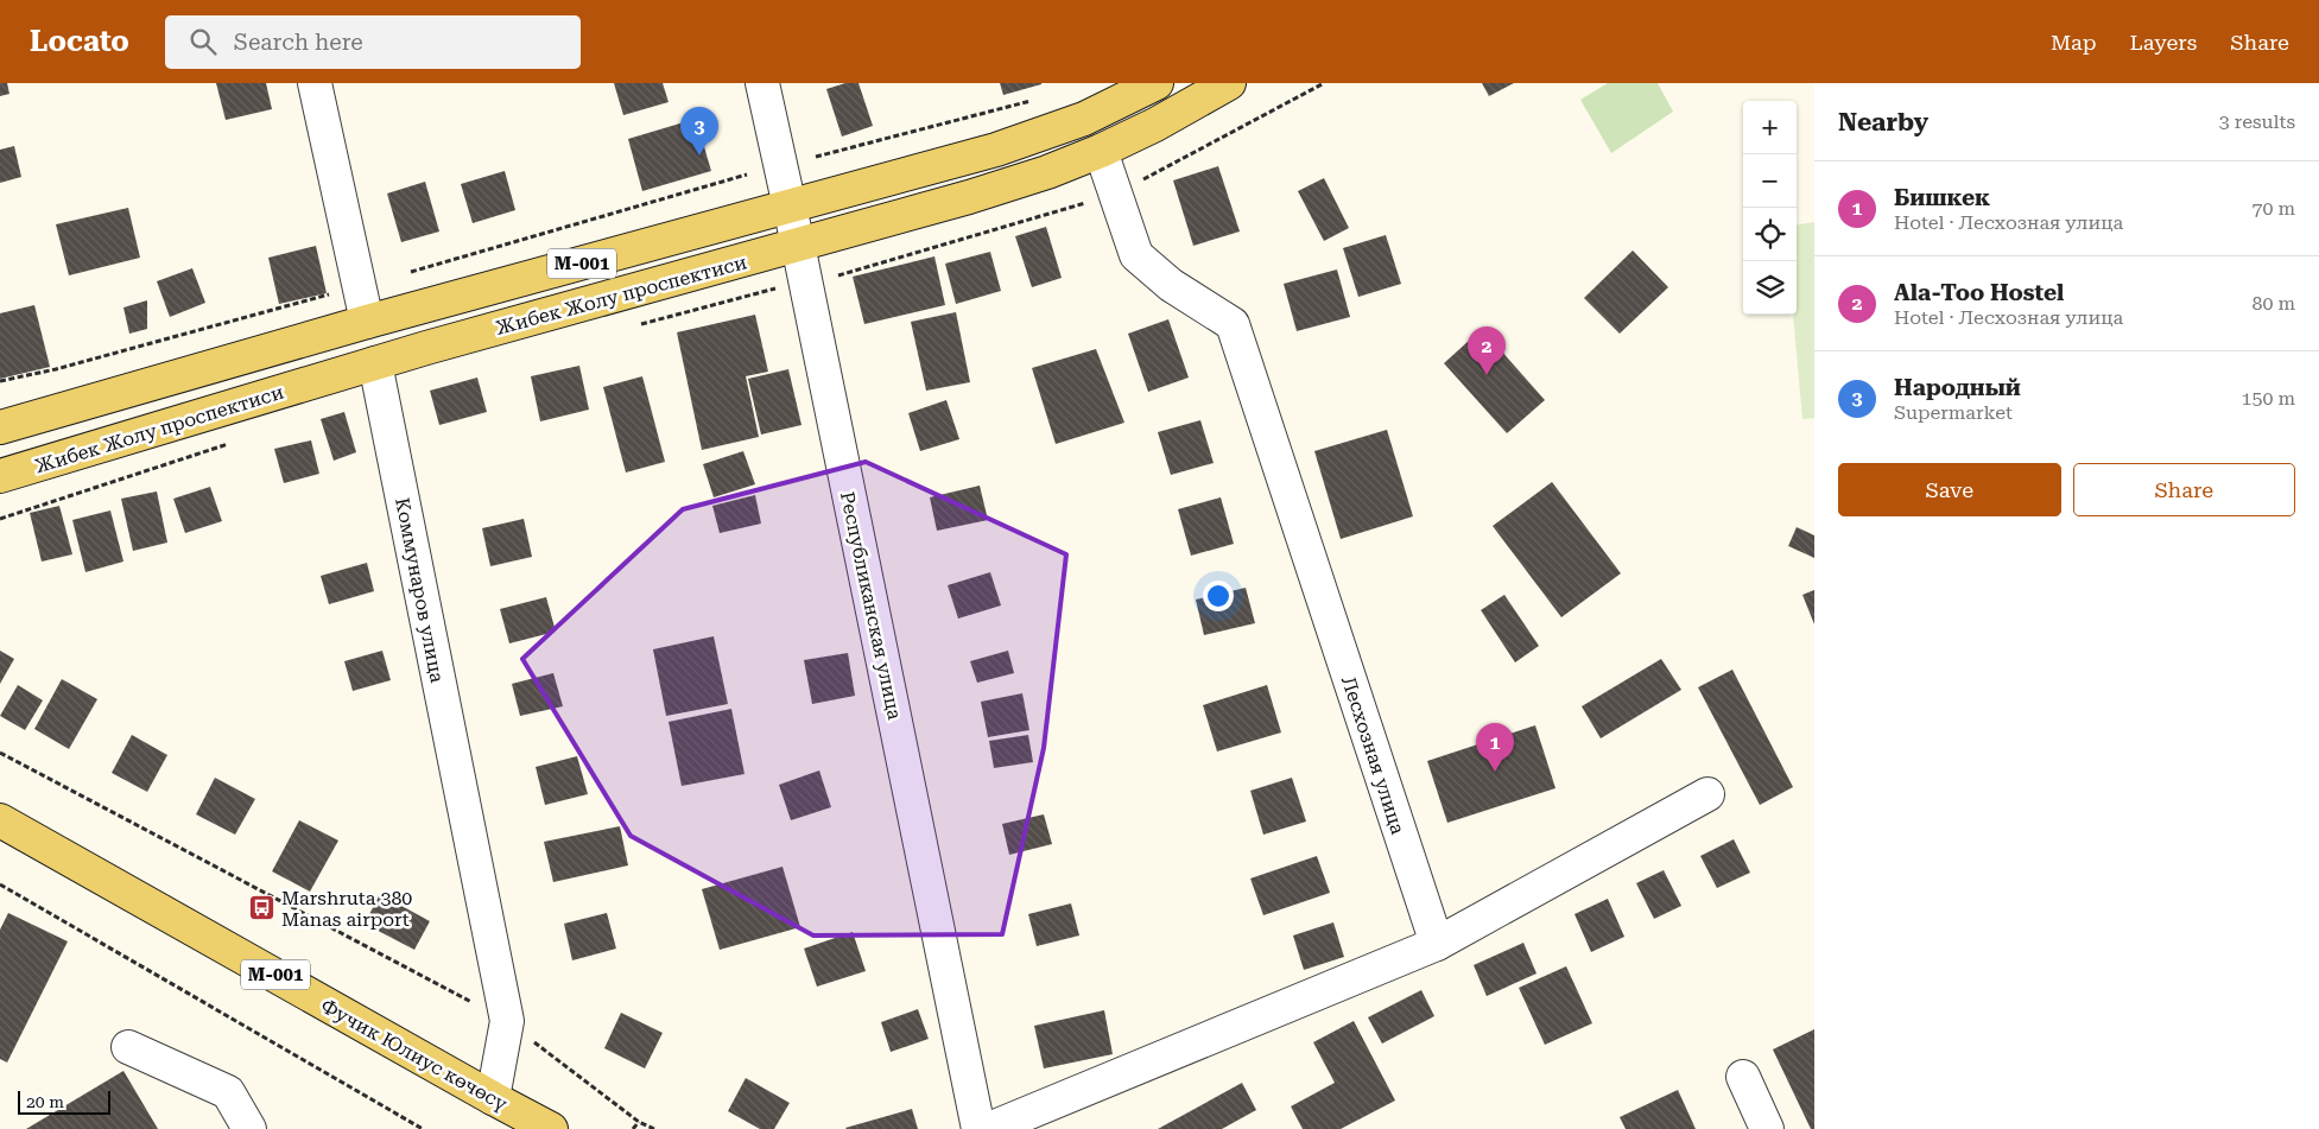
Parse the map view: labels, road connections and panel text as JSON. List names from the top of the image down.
{
  "streets": {
    "main road": [
      "М-001",
      "Жибек Жолу проспектиси",
      "Коммунаров улица",
      "Фучик Юлиус көчөсү"
    ],
    "street": ["Республиканская улица", "Лесхозная улица"]
  },
  "crossings": [
    ["Жибек Жолу проспектиси", "Коммунаров улица"],
    ["Жибек Жолу проспектиси", "Республиканская улица"],
    ["Жибек Жолу проспектиси", "Лесхозная улица"],
    ["Коммунаров улица", "Фучик Юлиус көчөсү"]
  ],
  "places": {
    "bus stop": ["Marshruta 380 Manas airport"]
  },
  "scale_bar": "20 m",
  "page": {
    "header": "Locato",
    "search": "Search here",
    "nav": ["Map", "Layers", "Share"],
    "heading": ["Nearby", "3 results"],
    "map_buttons": ["+", "−"],
    "pins": ["3", "2", "1"],
    "list": [
      {
        "mark": "1",
        "name": "Бишкек",
        "note": "Hotel · Лесхозная улица",
        "value": "70 m"
      },
      {
        "mark": "2",
        "name": "Ala-Too Hostel",
        "note": "Hotel · Лесхозная улица",
        "value": "80 m"
      },
      {
        "mark": "3",
        "name": "Народный",
        "note": "Supermarket",
        "value": "150 m"
      }
    ],
    "buttons": ["Save", "Share"],
    "scale": "20 m"
  }
}
